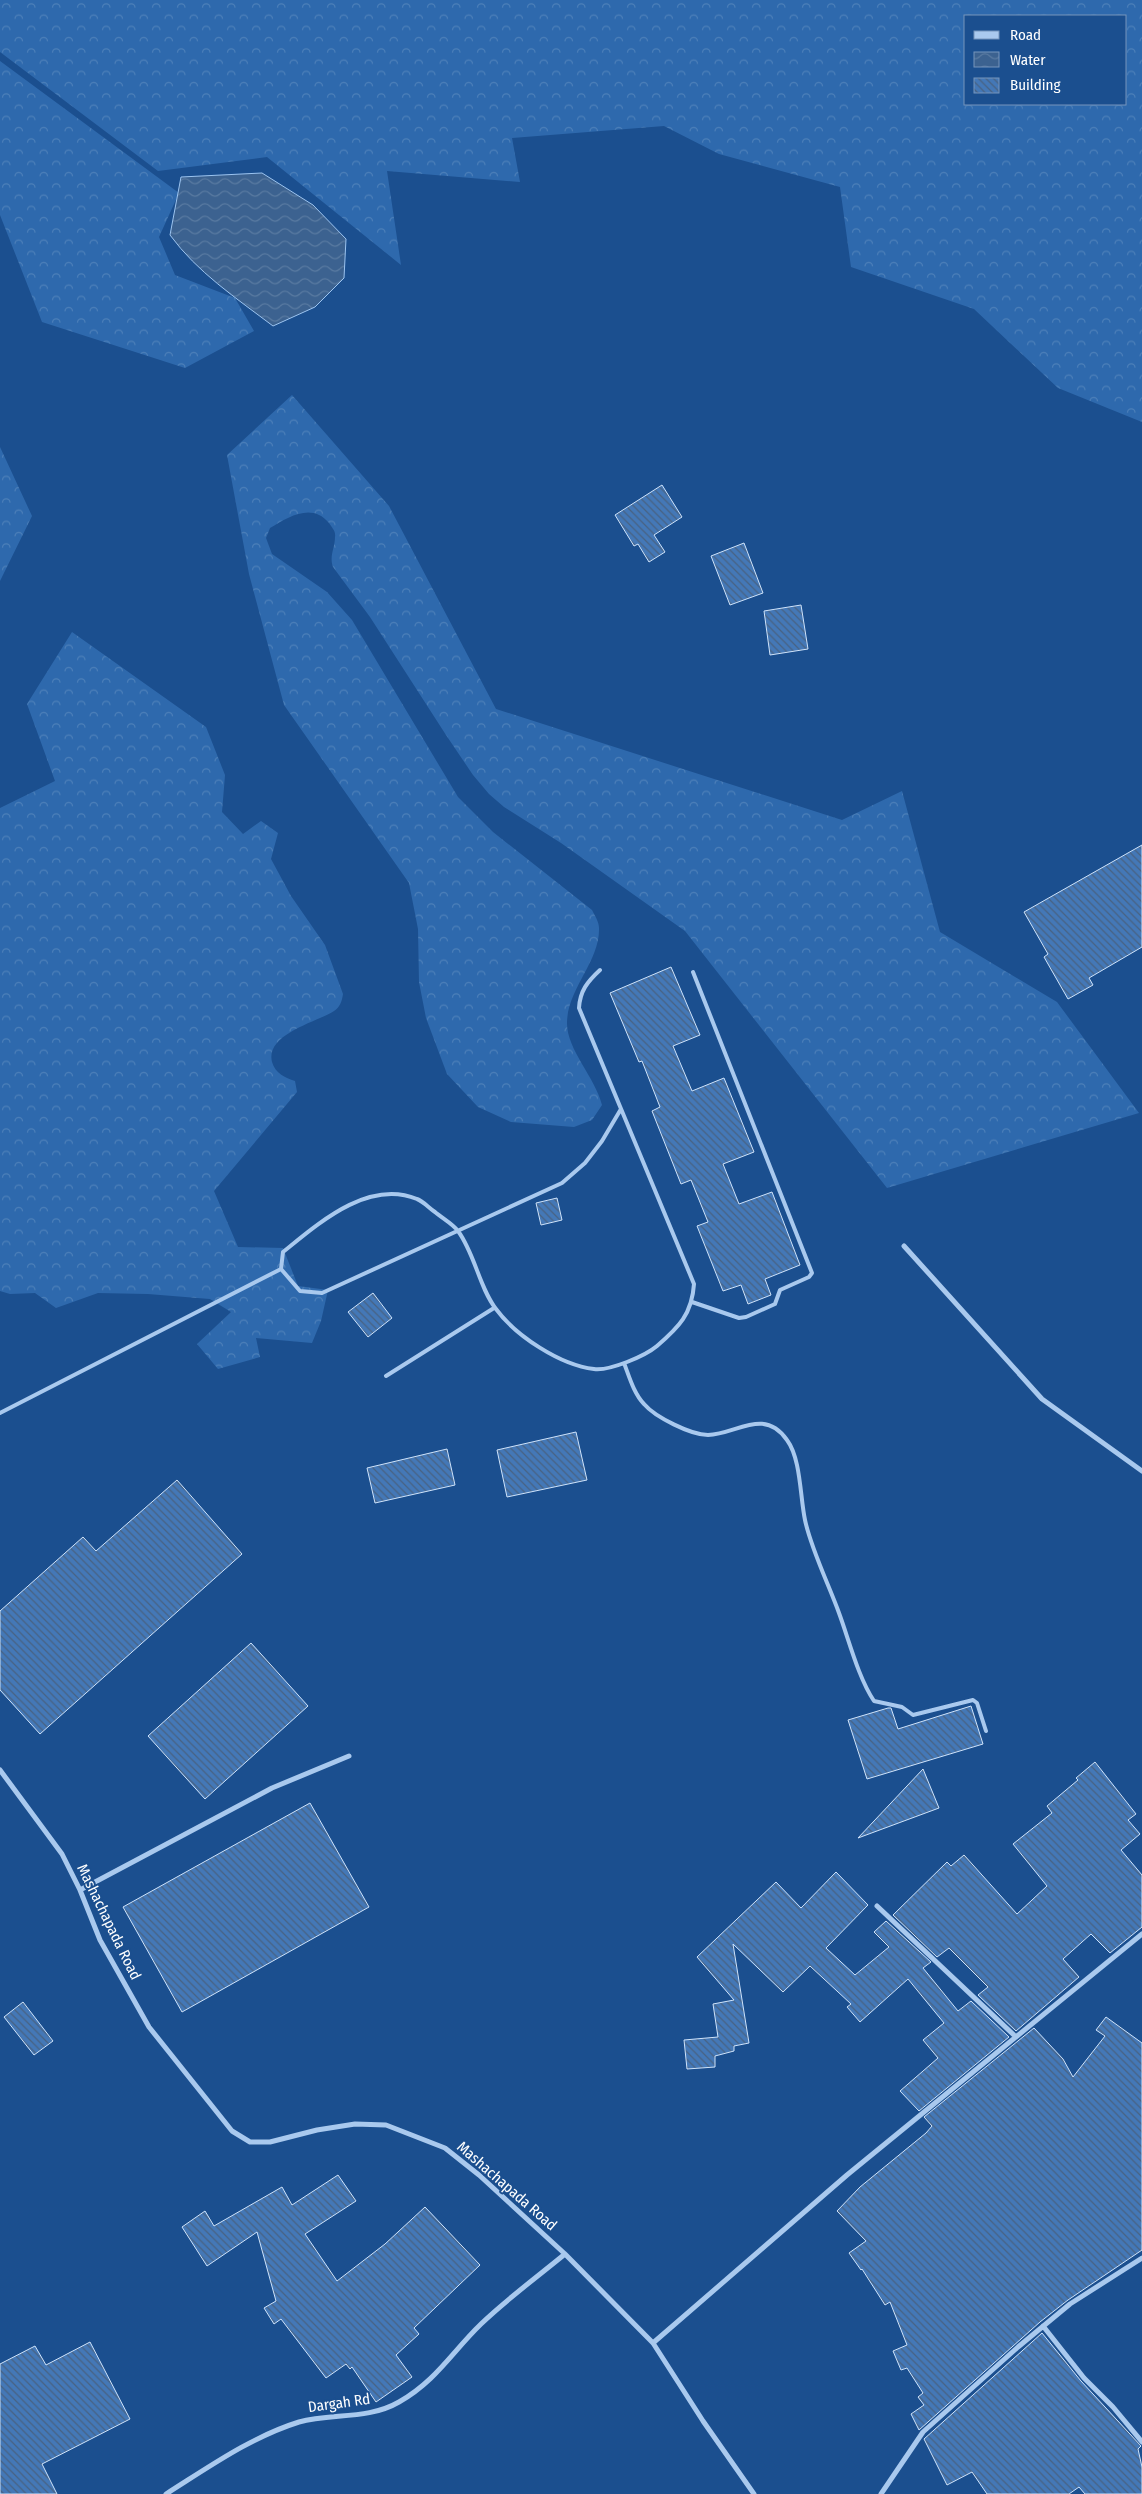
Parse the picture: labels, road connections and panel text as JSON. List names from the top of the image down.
{
  "streets": {
    "street": ["Mashachapada Road", "Dargah Rd"]
  },
  "crossings": [
    ["Mashachapada Road", "Dargah Rd"]
  ],
  "legend": ["Road", "Water", "Building"]
}
